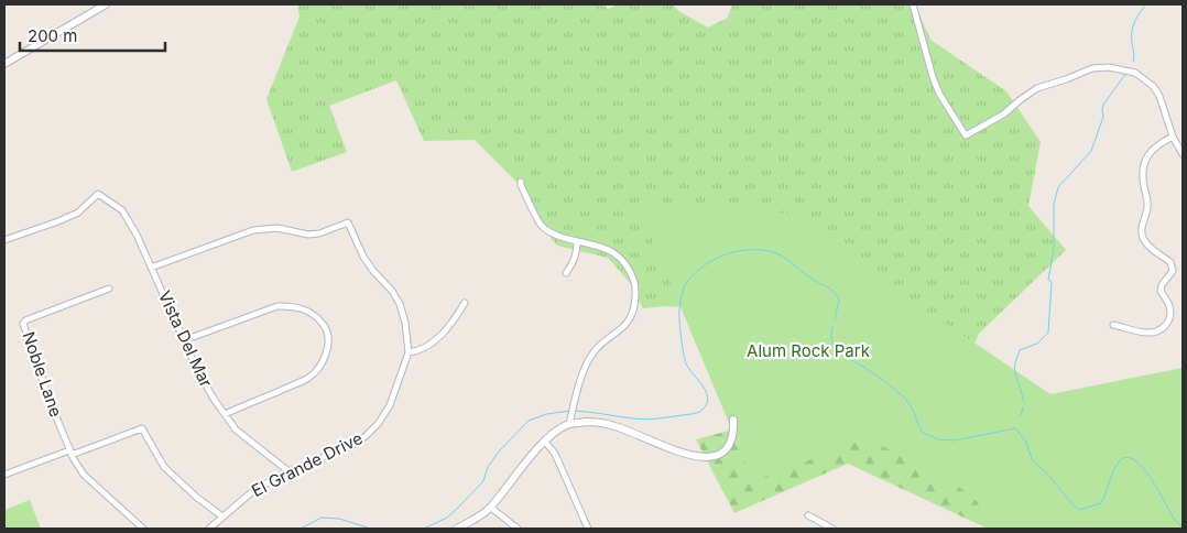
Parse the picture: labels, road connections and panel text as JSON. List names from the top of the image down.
{
  "streets": {
    "street": ["Vista Del Mar", "Noble Lane", "El Grande Drive"]
  },
  "crossings": [
    ["Vista Del Mar", "El Grande Drive"]
  ],
  "parks": ["Alum Rock Park"],
  "scale_bar": "200 m"
}
